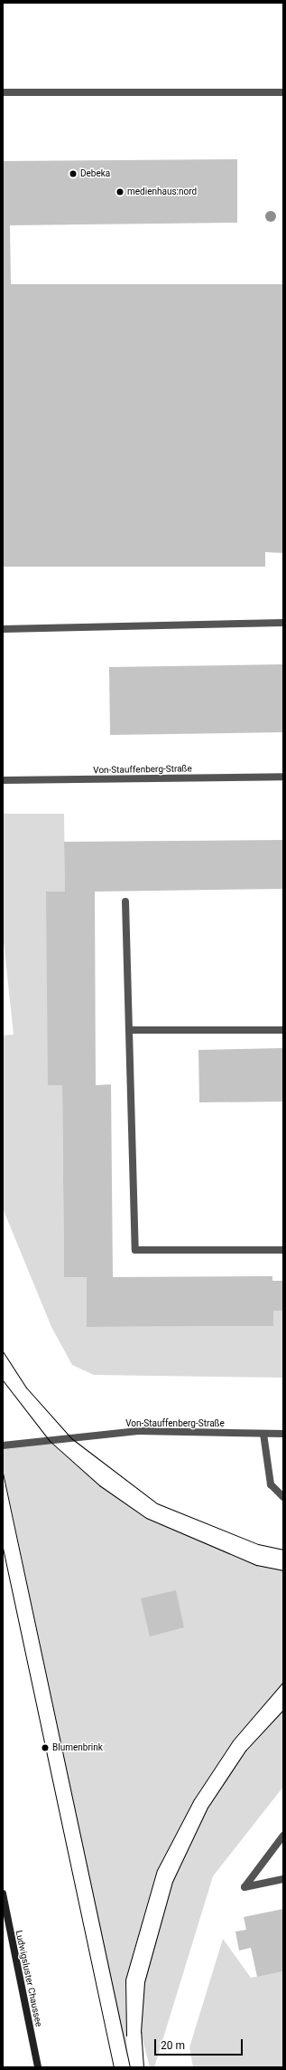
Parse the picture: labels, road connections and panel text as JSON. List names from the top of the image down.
{
  "streets": {
    "street": ["Von-Stauffenberg-Straße", "Ludwigsluster Chaussee"]
  },
  "places": ["Debeka", "medienhaus:nord", "Blumenbrink"],
  "scale_bar": "20 m"
}
